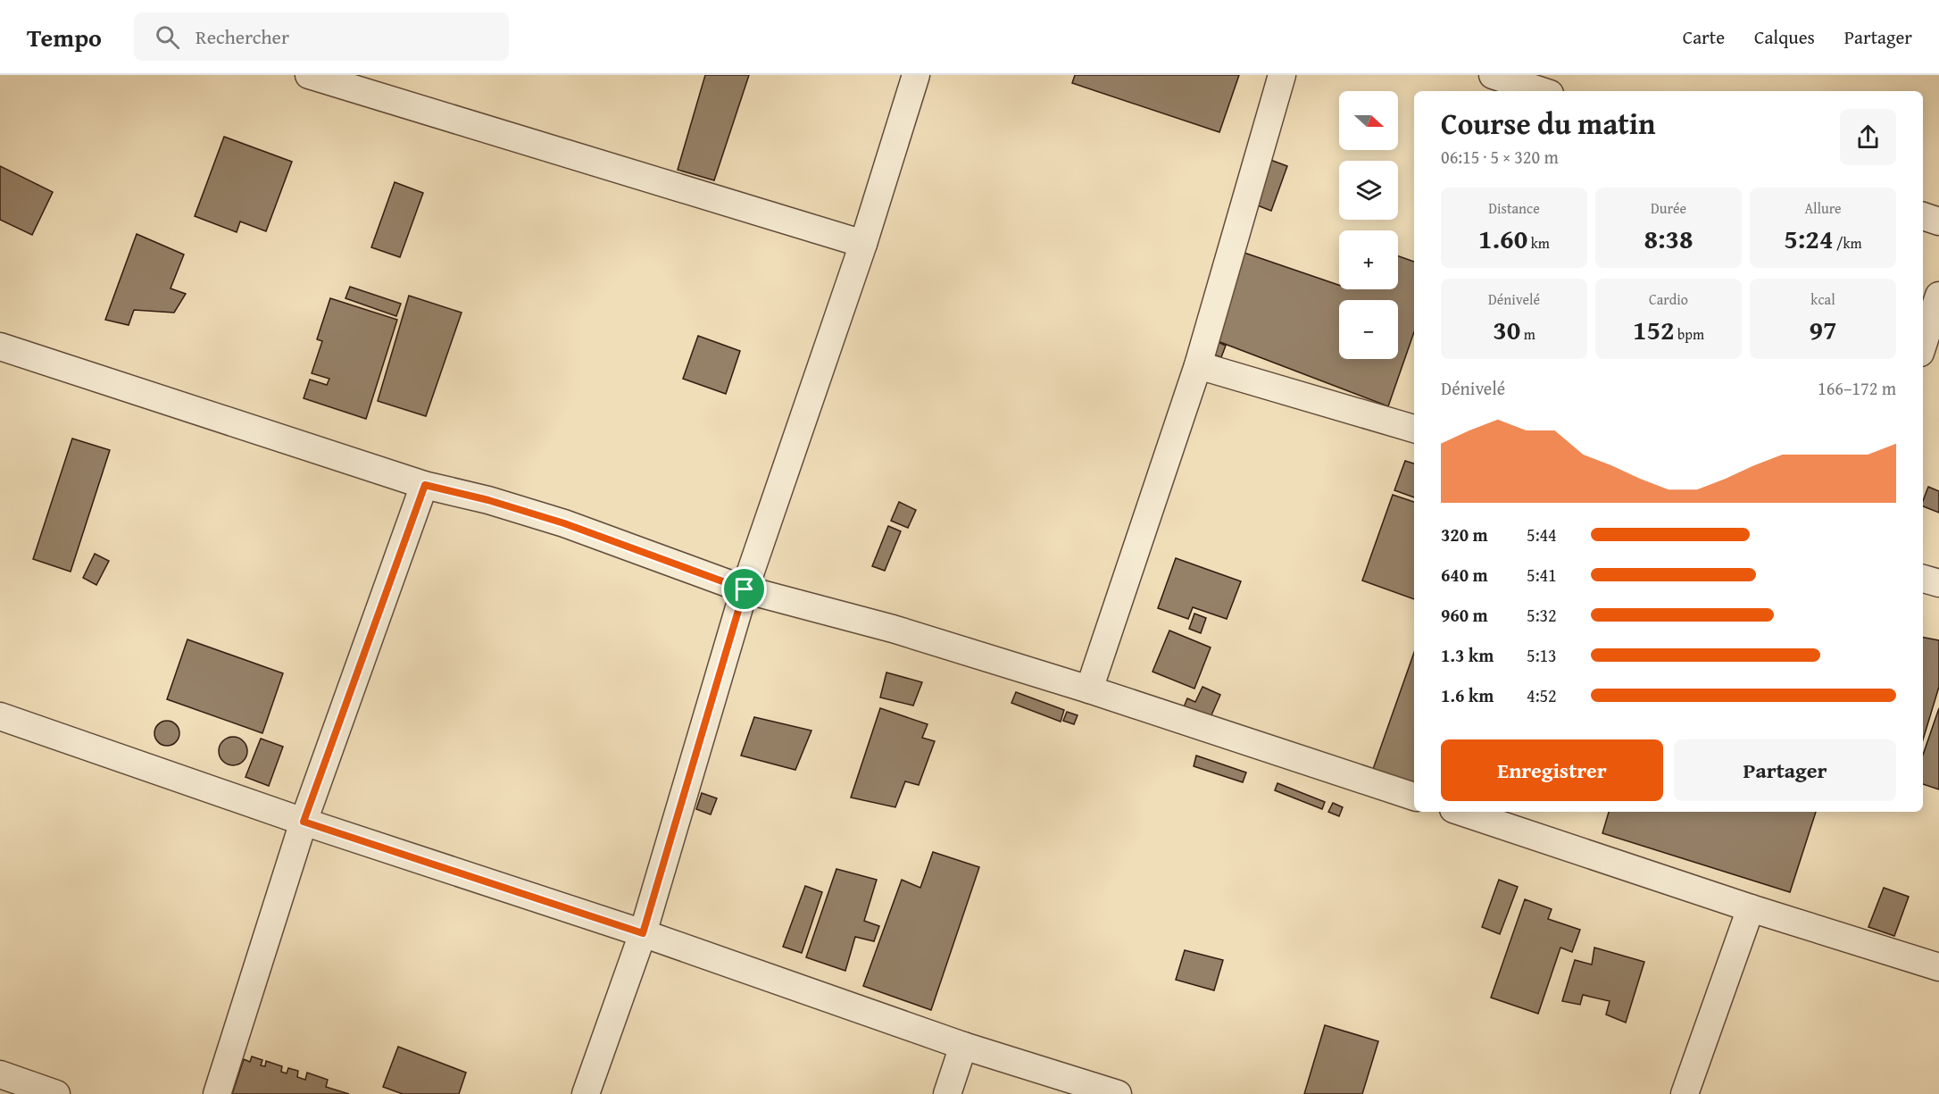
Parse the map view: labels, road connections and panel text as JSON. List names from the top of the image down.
{
  "north": "right",
  "page": {
    "header": "Tempo",
    "search": "Rechercher",
    "nav": ["Carte", "Calques", "Partager"],
    "map_buttons": ["+", "−"],
    "heading": ["Course du matin", "06:15 · 5 × 320 m"],
    "stats": [
      ["Distance", "1.60 km"],
      ["Durée", "8:38"],
      ["Allure", "5:24 /km"],
      ["Dénivelé", "30 m"],
      ["Cardio", "152 bpm"],
      ["kcal", "97"]
    ],
    "chart": ["Dénivelé", "166–172 m"],
    "list": [
      {
        "name": "320 m",
        "note": "5:44"
      },
      {
        "name": "640 m",
        "note": "5:41"
      },
      {
        "name": "960 m",
        "note": "5:32"
      },
      {
        "name": "1.3 km",
        "note": "5:13"
      },
      {
        "name": "1.6 km",
        "note": "4:52"
      }
    ],
    "buttons": ["Enregistrer", "Partager"]
  }
}
